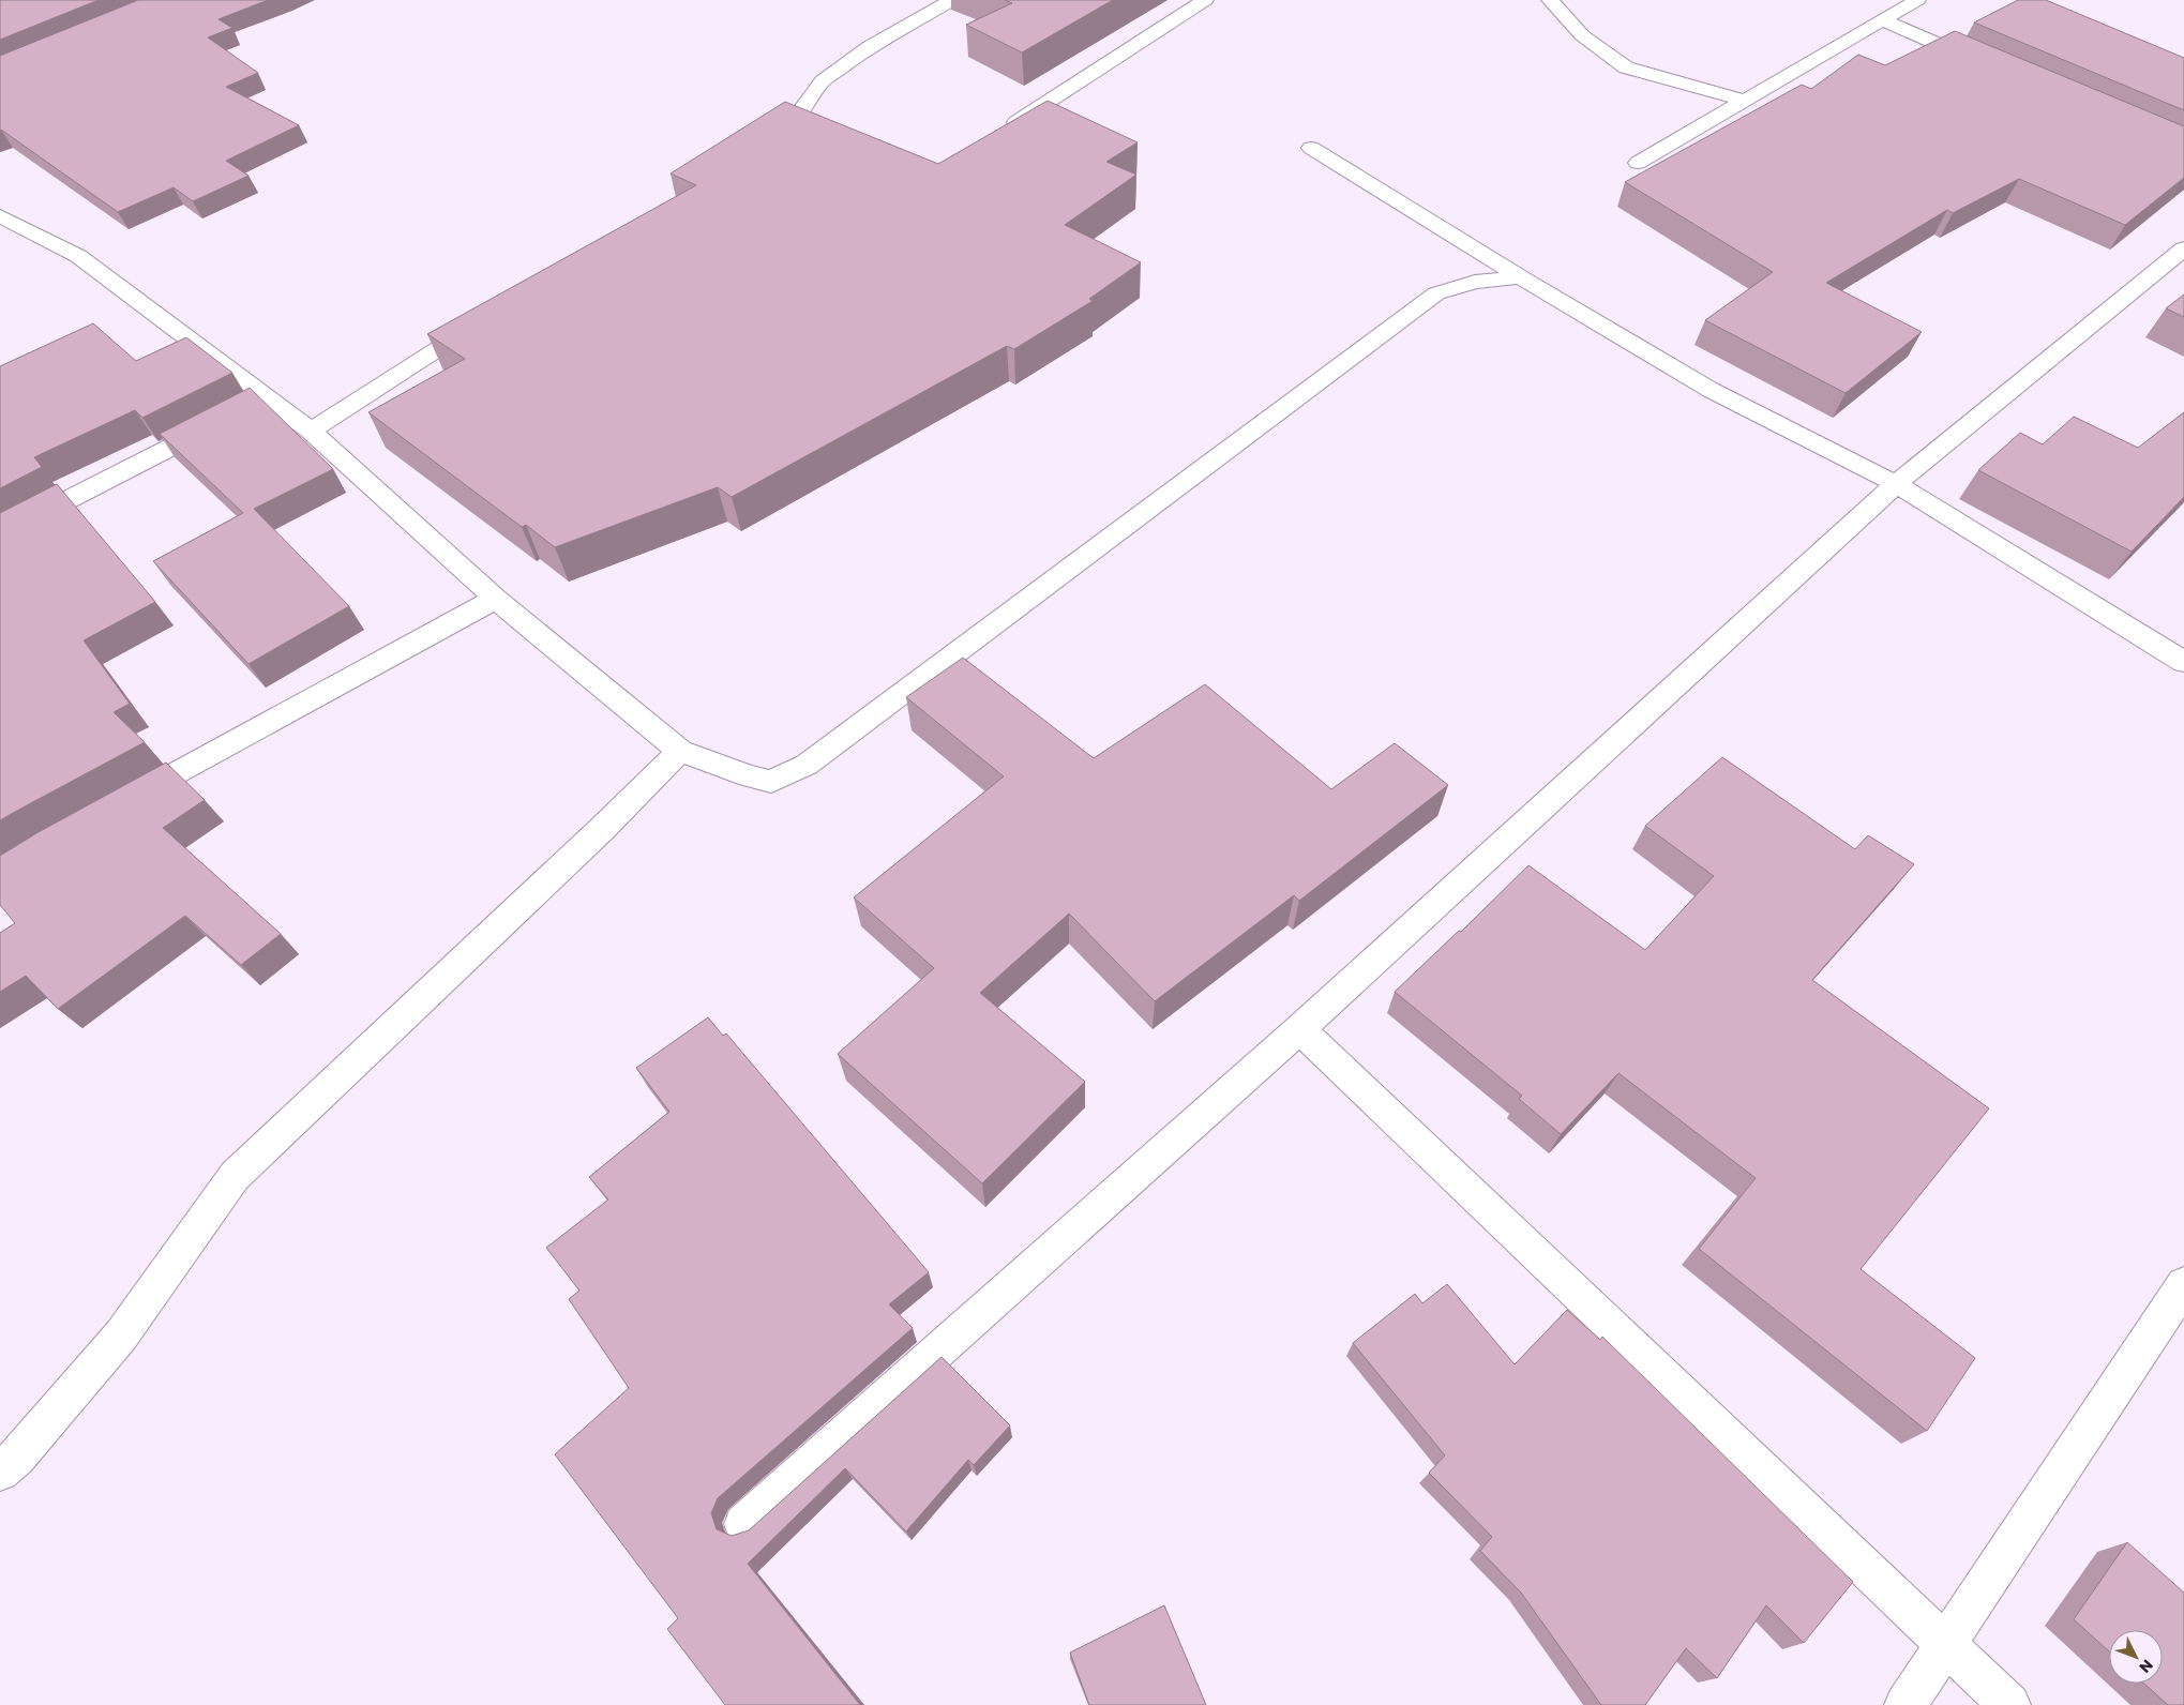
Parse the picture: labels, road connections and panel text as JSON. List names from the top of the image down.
{
  "north": "bottom right"
}
